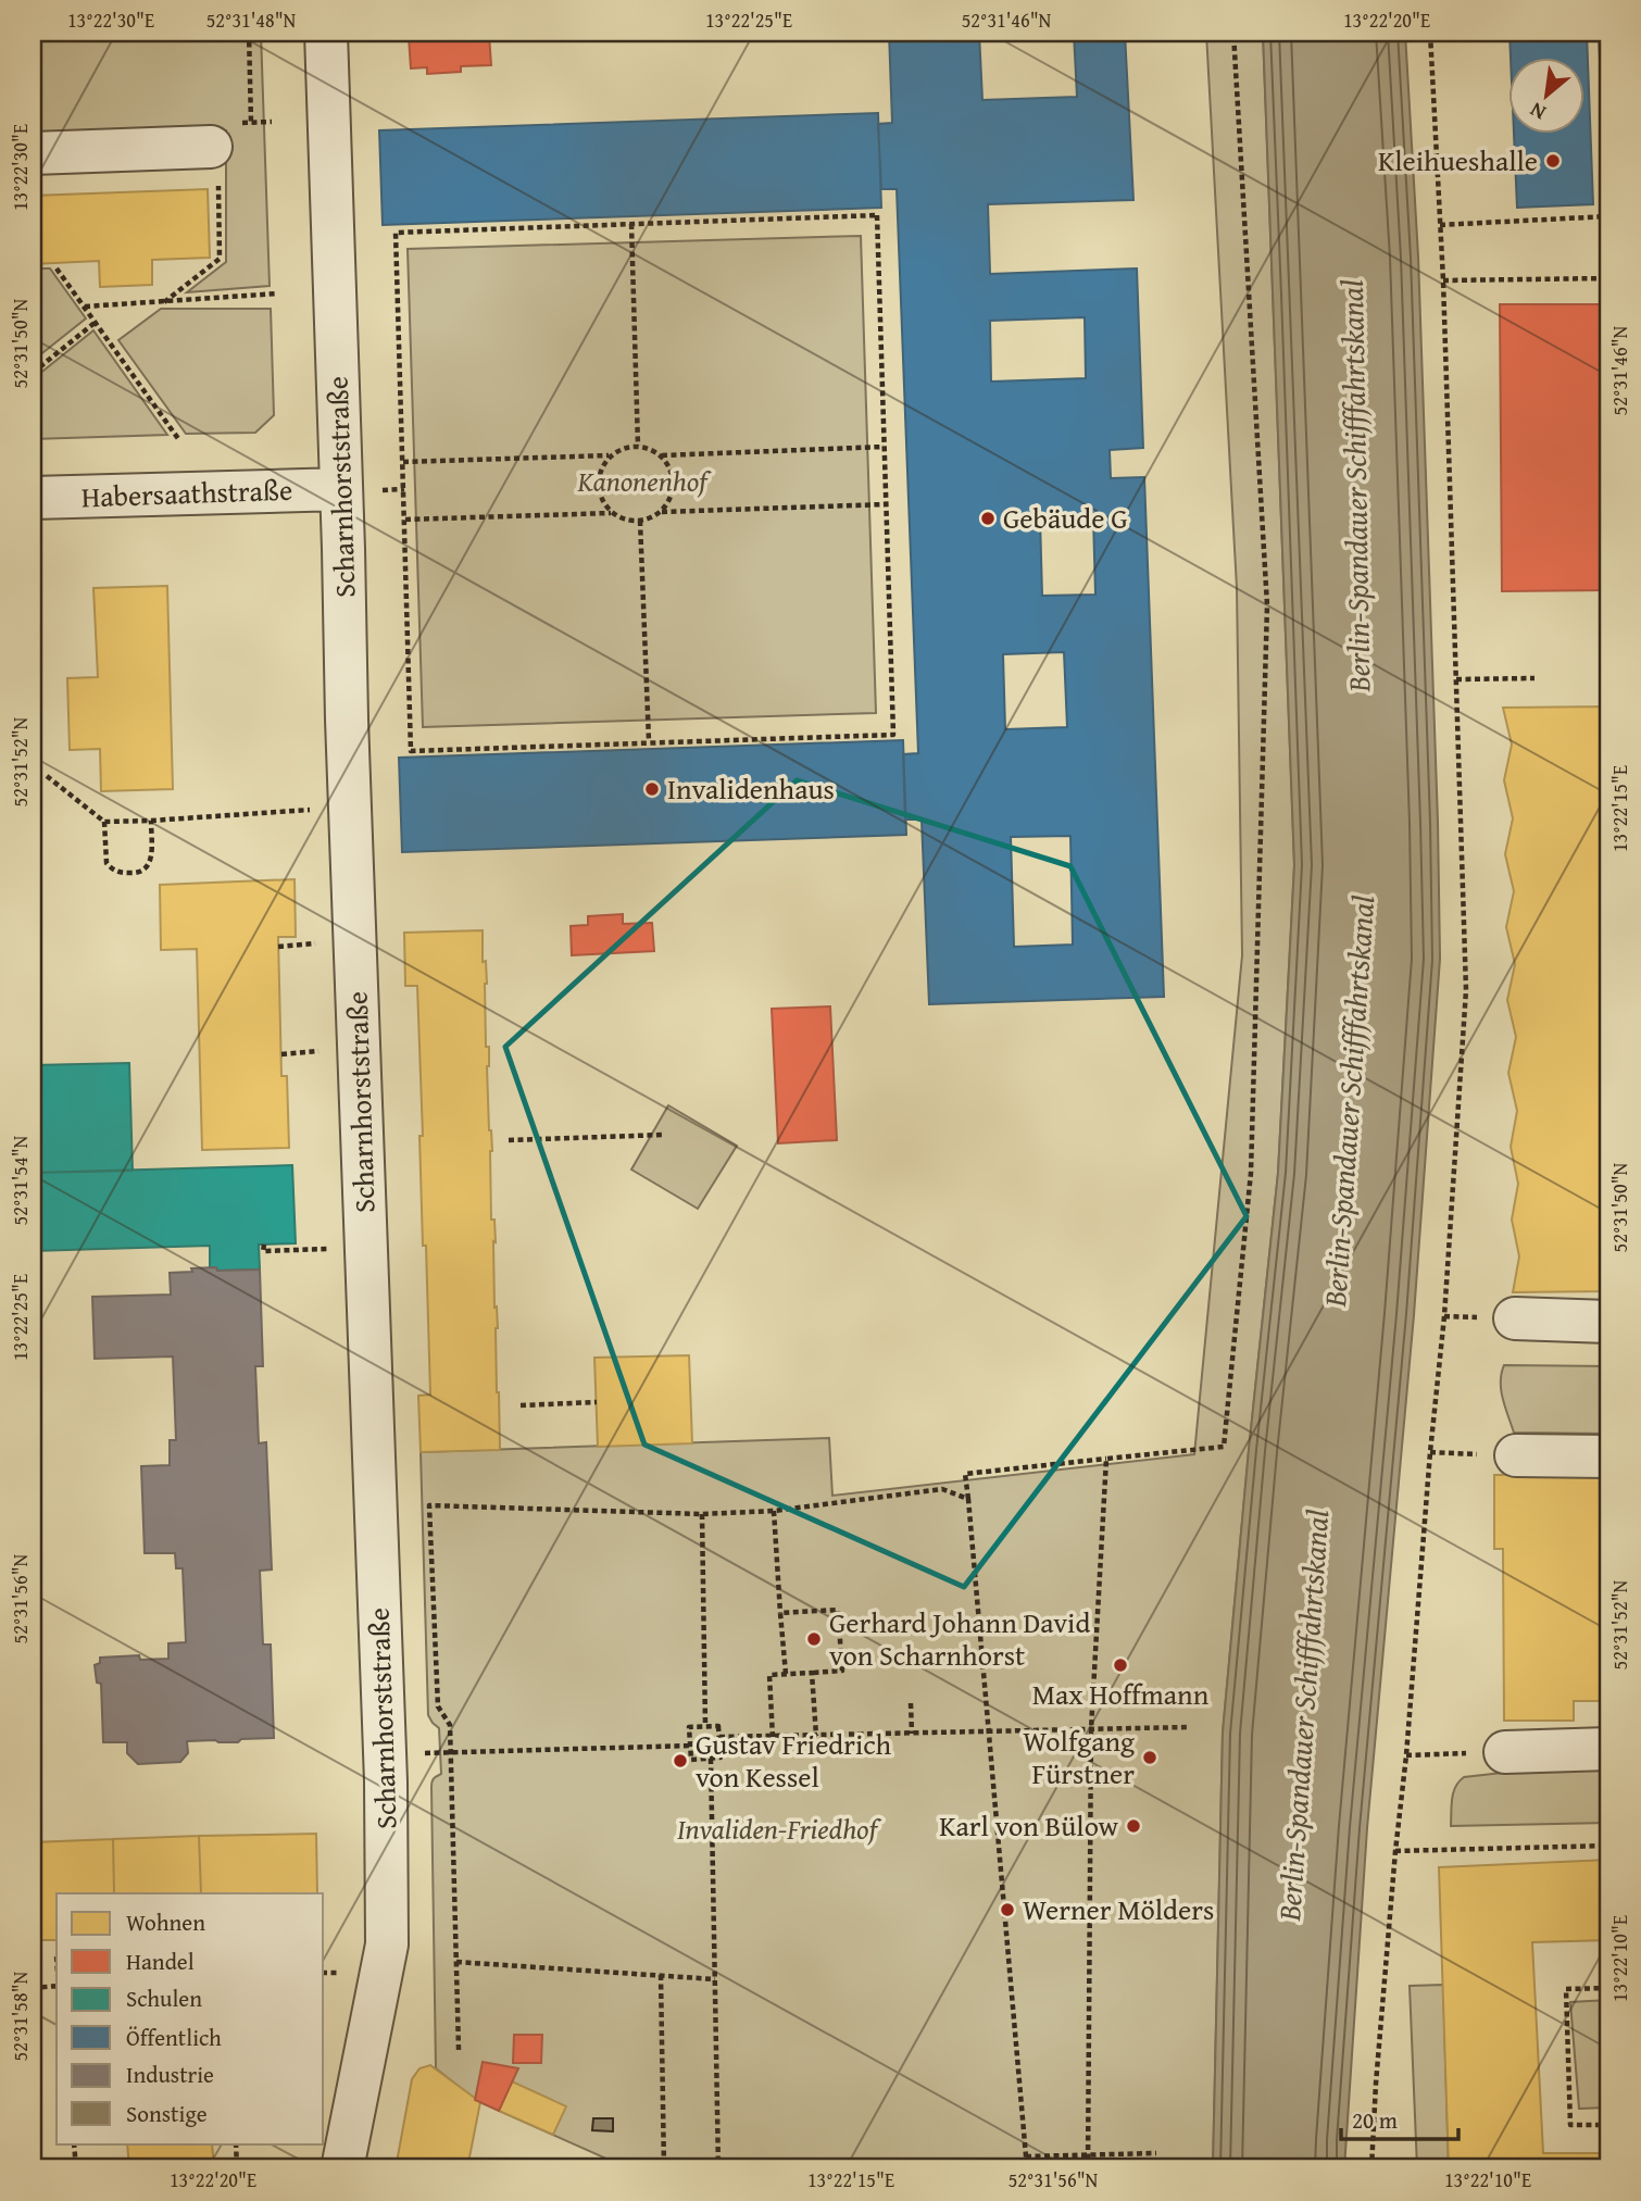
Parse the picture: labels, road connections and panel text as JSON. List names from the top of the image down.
{
  "streets": {
    "street": ["Scharnhorststraße", "Habersaathstraße"]
  },
  "crossings": [
    ["Scharnhorststraße", "Habersaathstraße"]
  ],
  "water": ["Berlin-Spandauer Schifffahrtskanal"],
  "parks": ["Kanonenhof", "Invaliden-Friedhof"],
  "places": [
    "Kleihueshalle",
    "Gebäude G",
    "Invalidenhaus",
    "Gerhard Johann David von Scharnhorst",
    "Max Hoffmann",
    "Wolfgang Fürstner",
    "Gustav Friedrich von Kessel",
    "Karl von Bülow",
    "Werner Mölders"
  ],
  "legend": [
    "Wohnen",
    "Handel",
    "Schulen",
    "Öffentlich",
    "Industrie",
    "Sonstige"
  ],
  "scale_bar": "20 m",
  "north": "bottom left",
  "coordinates": [
    "13°22'30\"E",
    "52°31'48\"N",
    "13°22'25\"E",
    "52°31'46\"N",
    "13°22'20\"E",
    "52°31'50\"N",
    "52°31'52\"N",
    "13°22'15\"E",
    "52°31'54\"N",
    "52°31'56\"N",
    "13°22'10\"E",
    "52°31'58\"N"
  ]
}
